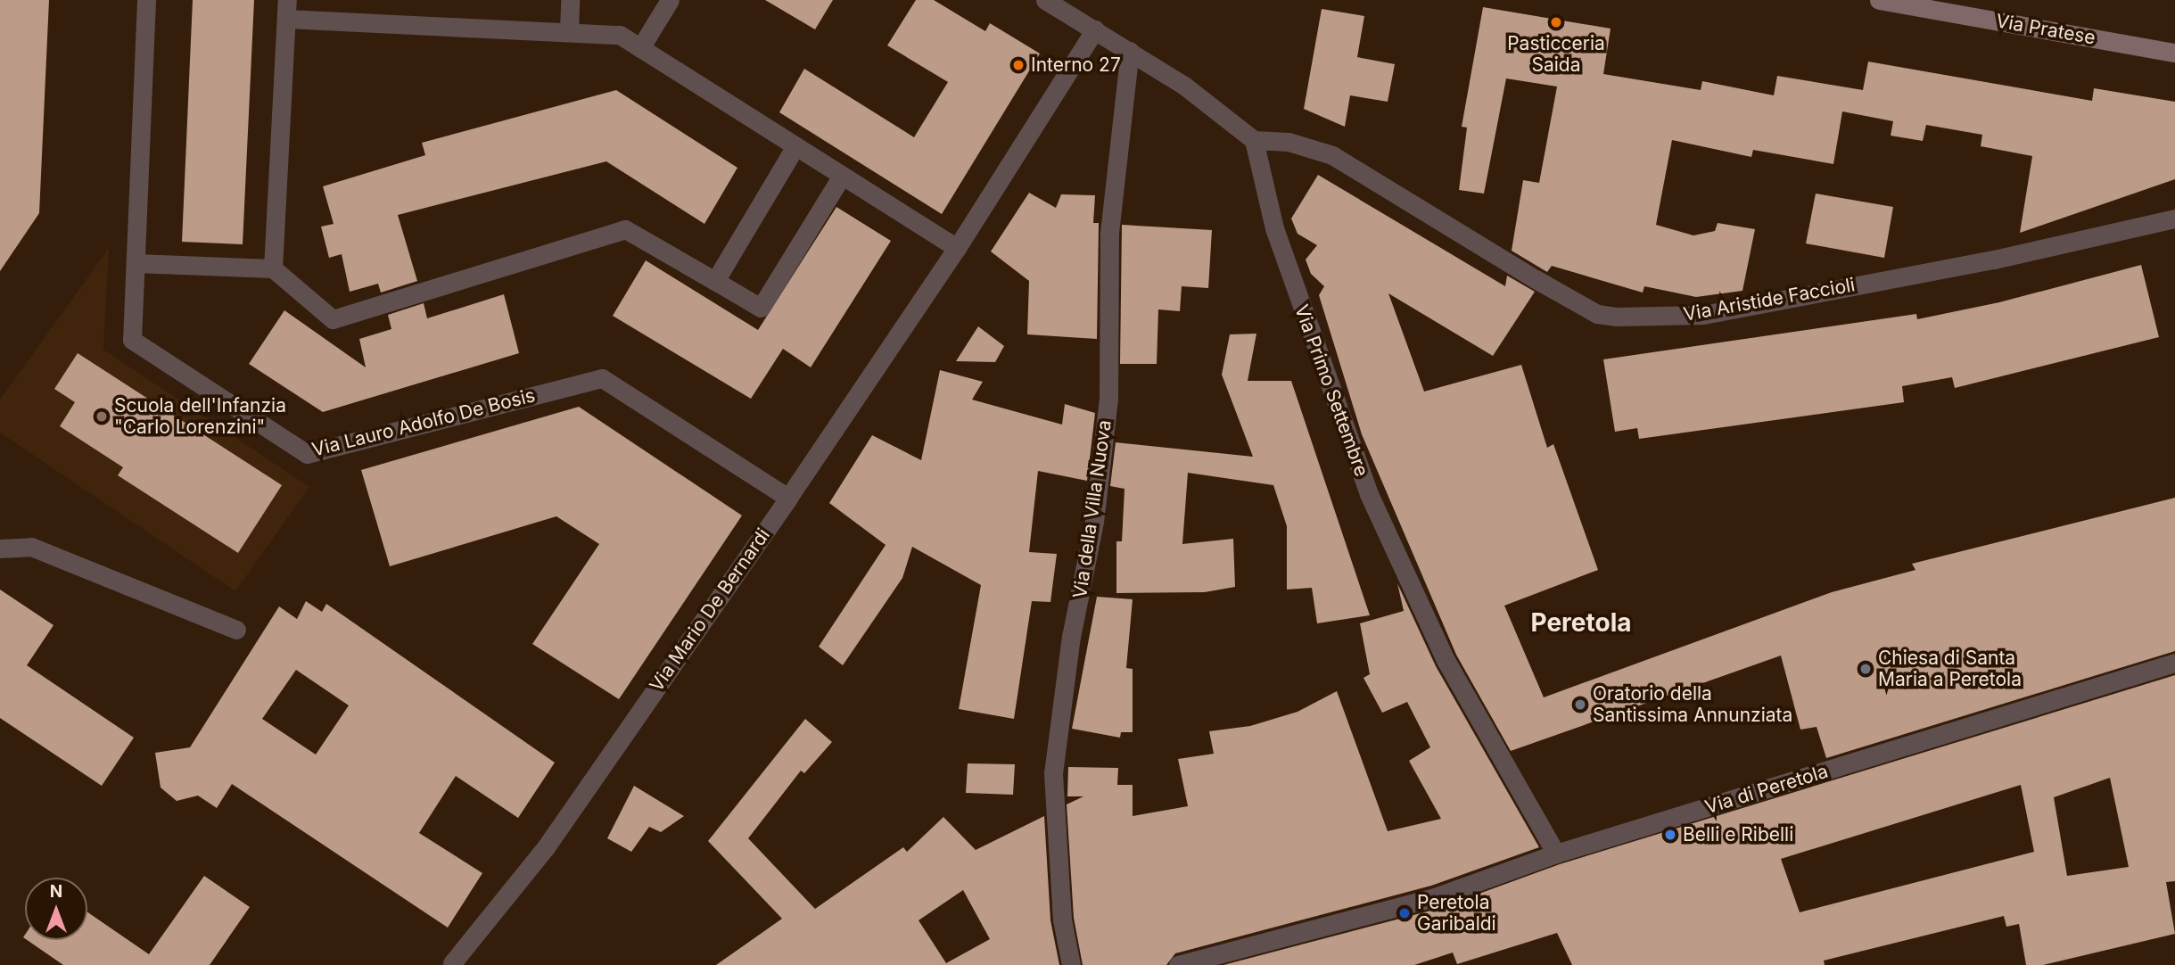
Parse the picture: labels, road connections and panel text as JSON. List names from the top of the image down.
{
  "streets": {
    "main road": ["Via Pratese"],
    "street": [
      "Via Aristide Faccioli",
      "Via Primo Settembre",
      "Via Lauro Adolfo De Bosis",
      "Via della Villa Nuova",
      "Via Mario De Bernardi",
      "Via di Peretola"
    ]
  },
  "crossings": [
    ["Via Aristide Faccioli", "Via Primo Settembre"],
    ["Via Primo Settembre", "Via di Peretola"],
    ["Via Lauro Adolfo De Bosis", "Via Mario De Bernardi"]
  ],
  "districts": ["Peretola"],
  "places": [
    "Pasticceria Saida",
    "Interno 27",
    "Scuola dell'Infanzia \"Carlo Lorenzini\"",
    "Chiesa di Santa Maria a Peretola",
    "Oratorio della Santissima Annunziata",
    "Belli e Ribelli",
    "Peretola Garibaldi"
  ],
  "north": "top"
}
